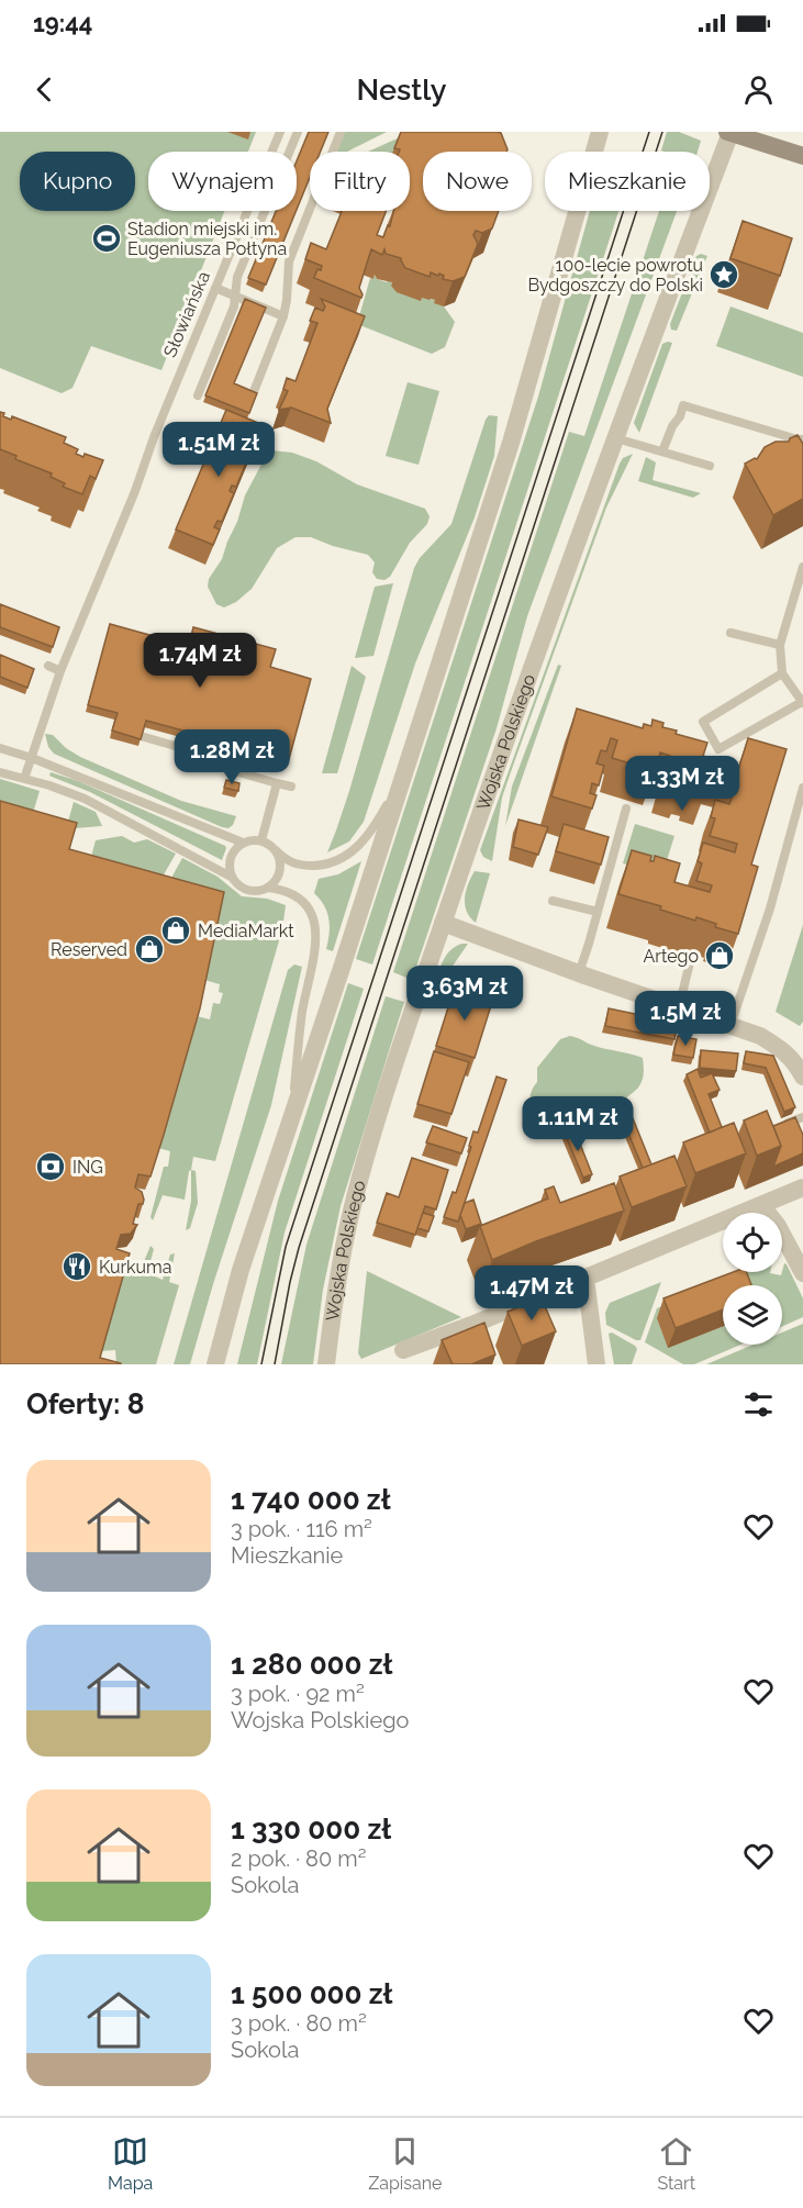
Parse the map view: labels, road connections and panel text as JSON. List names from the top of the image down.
{
  "streets": {
    "street": ["Wojska Polskiego"],
    "lane": ["Słowiańska"]
  },
  "places": {
    "sports": ["Stadion miejski im. Eugeniusza Połtyna"],
    "place": ["100-lecie powrotu Bydgoszczy do Polski"],
    "shop": ["MediaMarkt", "Reserved", "Artego"],
    "bank": ["ING"],
    "restaurant": ["Kurkuma"]
  },
  "page": {
    "status": "19:44",
    "header": "Nestly",
    "chip": [
      "Kupno",
      "Wynajem",
      "Filtry",
      "Nowe",
      "Mieszkanie"
    ],
    "price": [
      "1.51M zł",
      "1.74M zł",
      "1.28M zł",
      "1.33M zł",
      "3.63M zł",
      "1.5M zł",
      "1.11M zł",
      "1.47M zł"
    ],
    "heading": "Oferty: 8",
    "list": [
      {
        "name": "1 740 000 zł",
        "note": "3 pok. · 116 m² · Mieszkanie"
      },
      {
        "name": "1 280 000 zł",
        "note": "3 pok. · 92 m² · Wojska Polskiego"
      },
      {
        "name": "1 330 000 zł",
        "note": "2 pok. · 80 m² · Sokola"
      },
      {
        "name": "1 500 000 zł",
        "note": "3 pok. · 80 m² · Sokola"
      }
    ],
    "tabs": ["Mapa", "Zapisane", "Start"]
  }
}
